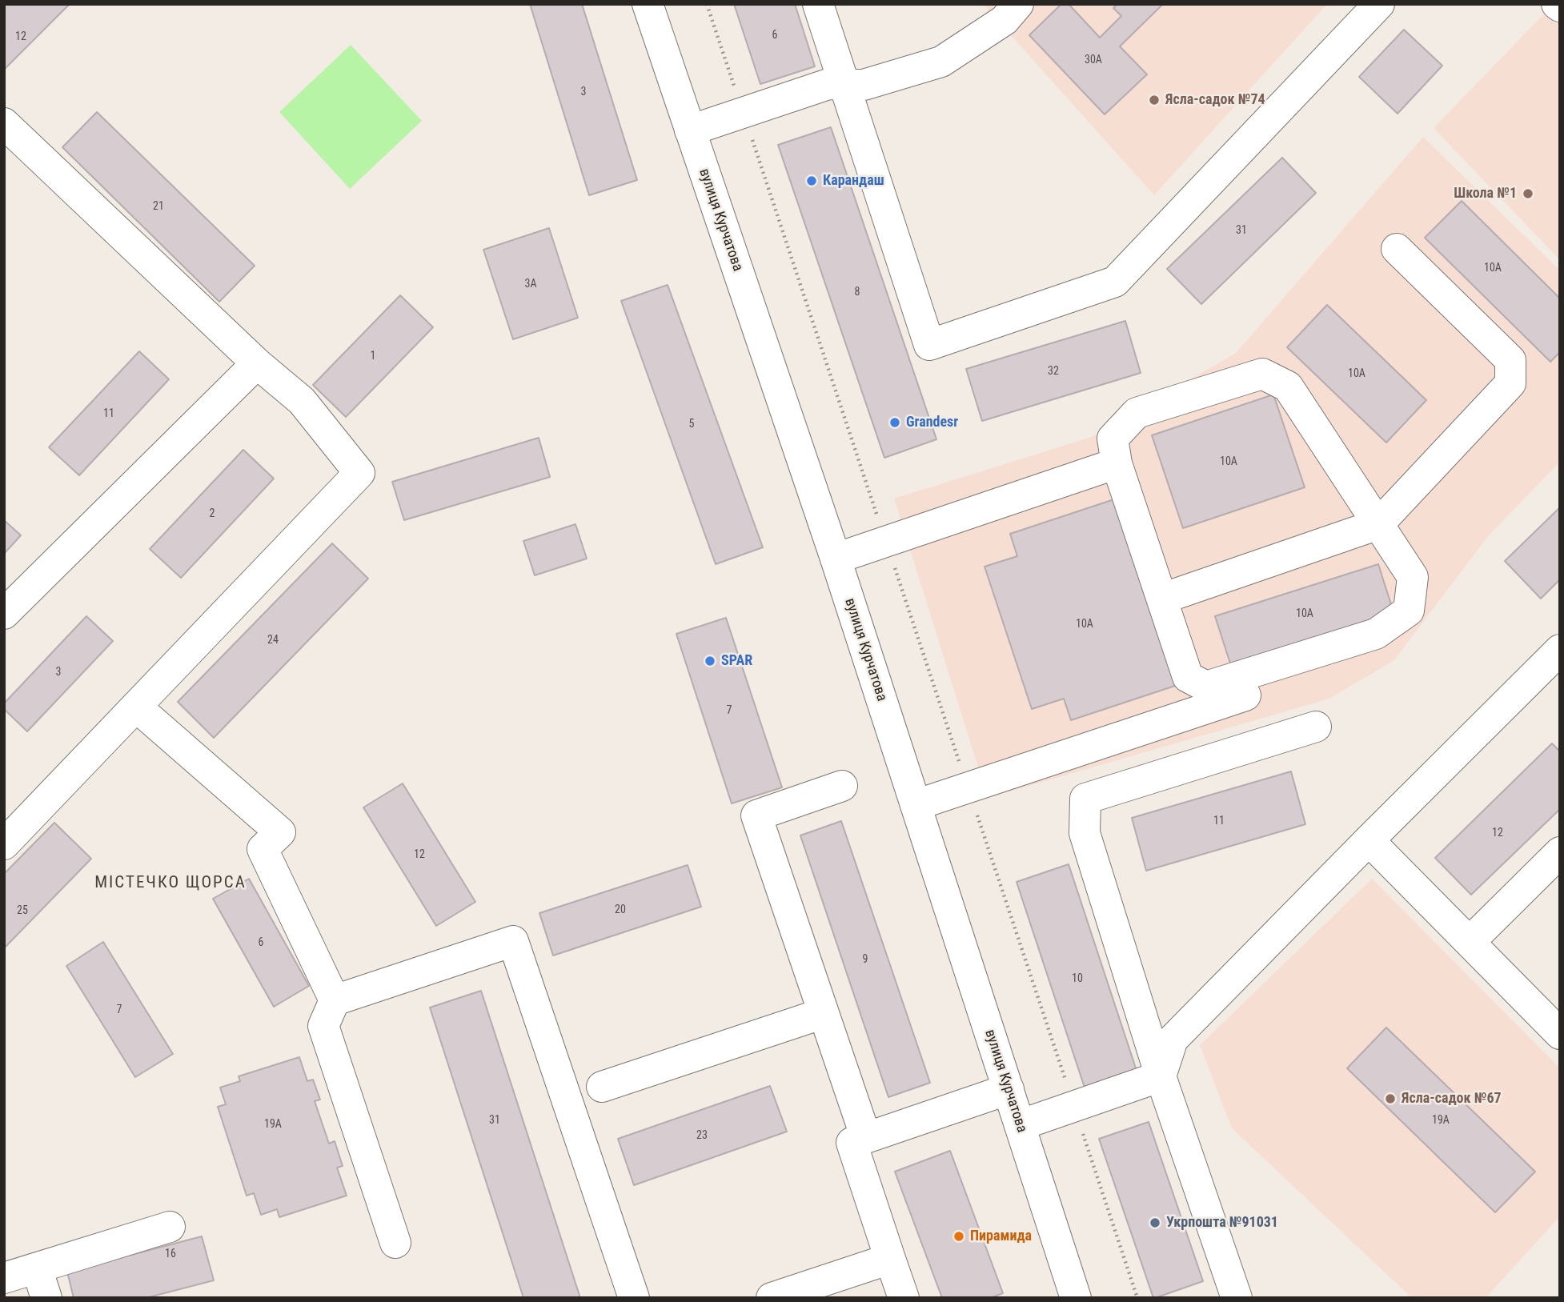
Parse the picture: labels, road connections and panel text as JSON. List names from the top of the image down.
{
  "streets": {
    "main road": ["вулиця Курчатова"]
  },
  "districts": ["МІСТЕЧКО ЩОРСА"],
  "places": [
    "Ясла-садок №74",
    "Карандаш",
    "Школа №1",
    "Grandesr",
    "SPAR",
    "Ясла-садок №67",
    "Укрпошта №91031",
    "Пирамида"
  ],
  "house_numbers": [
    "6",
    "12",
    "30А",
    "3",
    "21",
    "31",
    "10А",
    "3А",
    "8",
    "1",
    "32",
    "10А",
    "11",
    "5",
    "10А",
    "2",
    "10А",
    "10А",
    "24",
    "3",
    "7",
    "11",
    "12",
    "12",
    "20",
    "25",
    "6",
    "9",
    "10",
    "7",
    "31",
    "19А",
    "19А",
    "23",
    "16"
  ]
}
